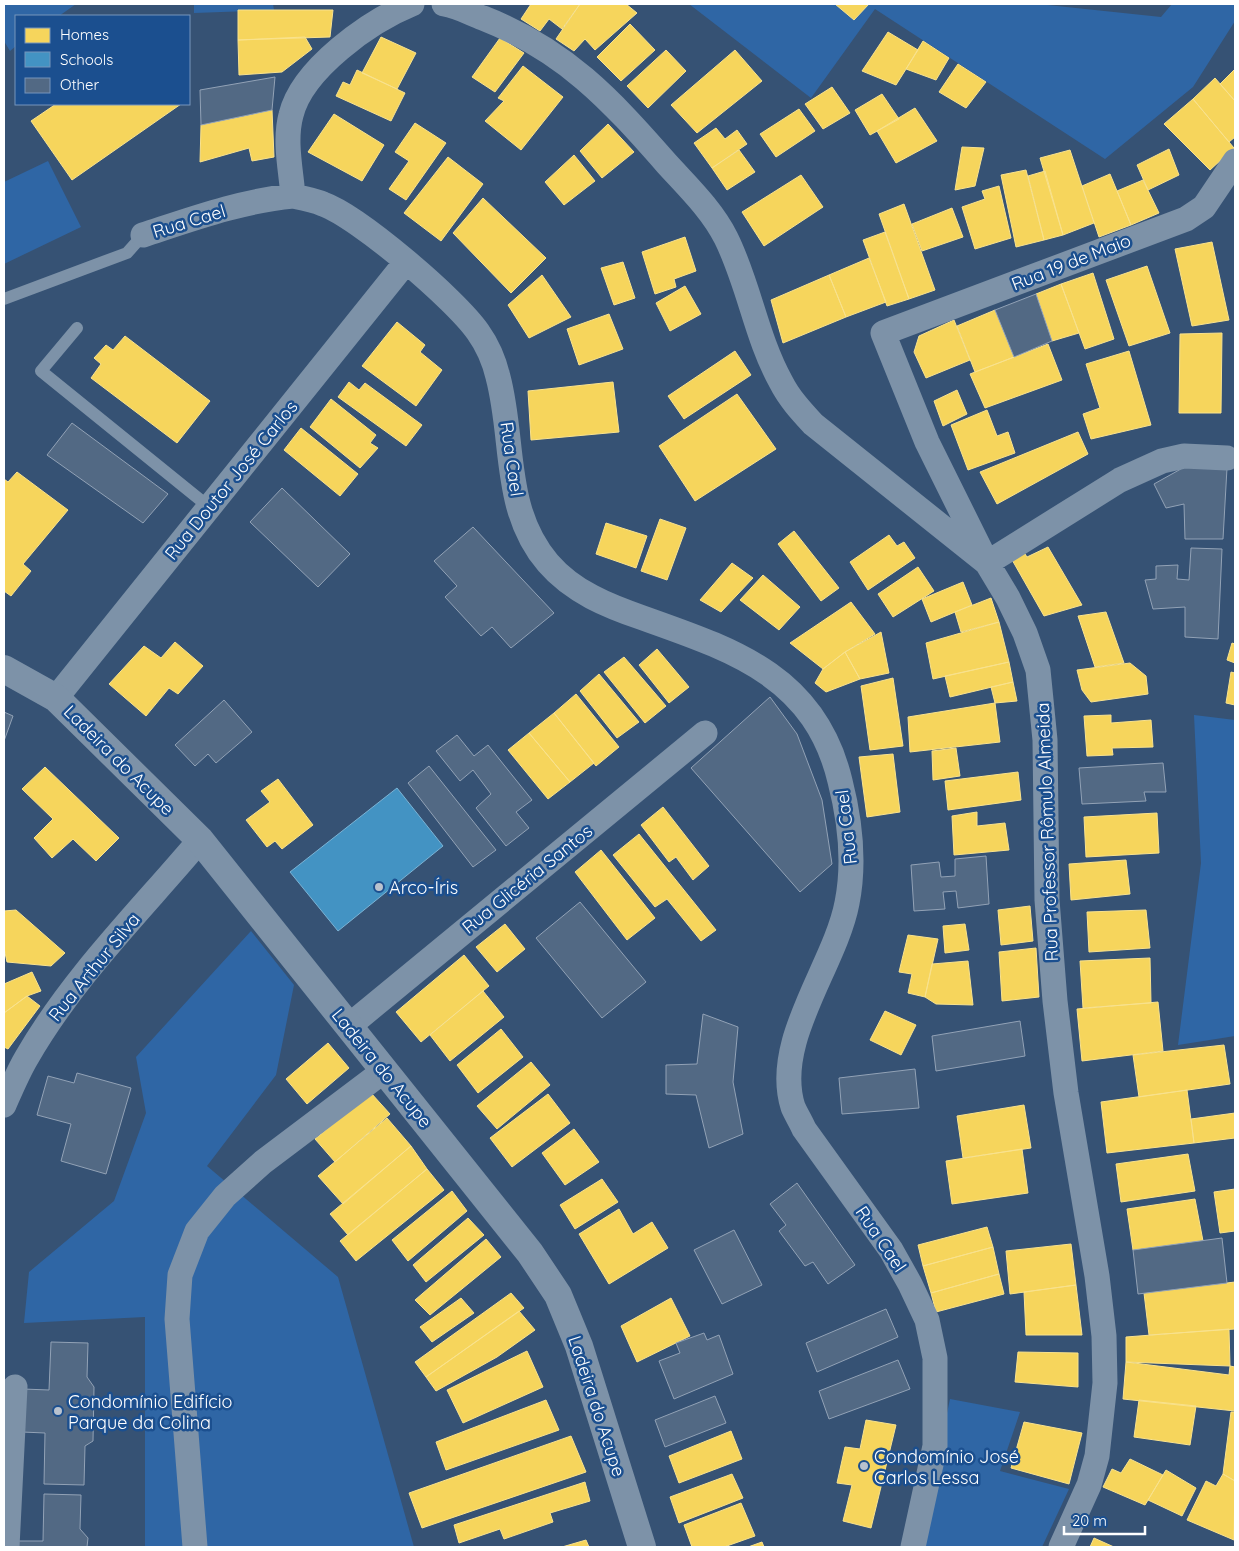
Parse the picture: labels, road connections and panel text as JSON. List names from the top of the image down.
{
  "streets": {
    "street": [
      "Rua Cael",
      "Rua 19 de Maio",
      "Rua Doutor José Carlos",
      "Ladeira do Acupe",
      "Rua Professor Rômulo Almeida",
      "Rua Glicéria Santos",
      "Rua Arthur Silva"
    ]
  },
  "crossings": [
    ["Rua Cael", "Rua Doutor José Carlos"],
    ["Rua 19 de Maio", "Rua Professor Rômulo Almeida"],
    ["Rua Doutor José Carlos", "Ladeira do Acupe"],
    ["Ladeira do Acupe", "Rua Glicéria Santos"],
    ["Ladeira do Acupe", "Rua Arthur Silva"]
  ],
  "places": ["Arco-Íris", "Condomínio Edifício Parque da Colina", "Condomínio José Carlos Lessa"],
  "legend": ["Homes", "Schools", "Other"],
  "scale_bar": "20 m"
}
